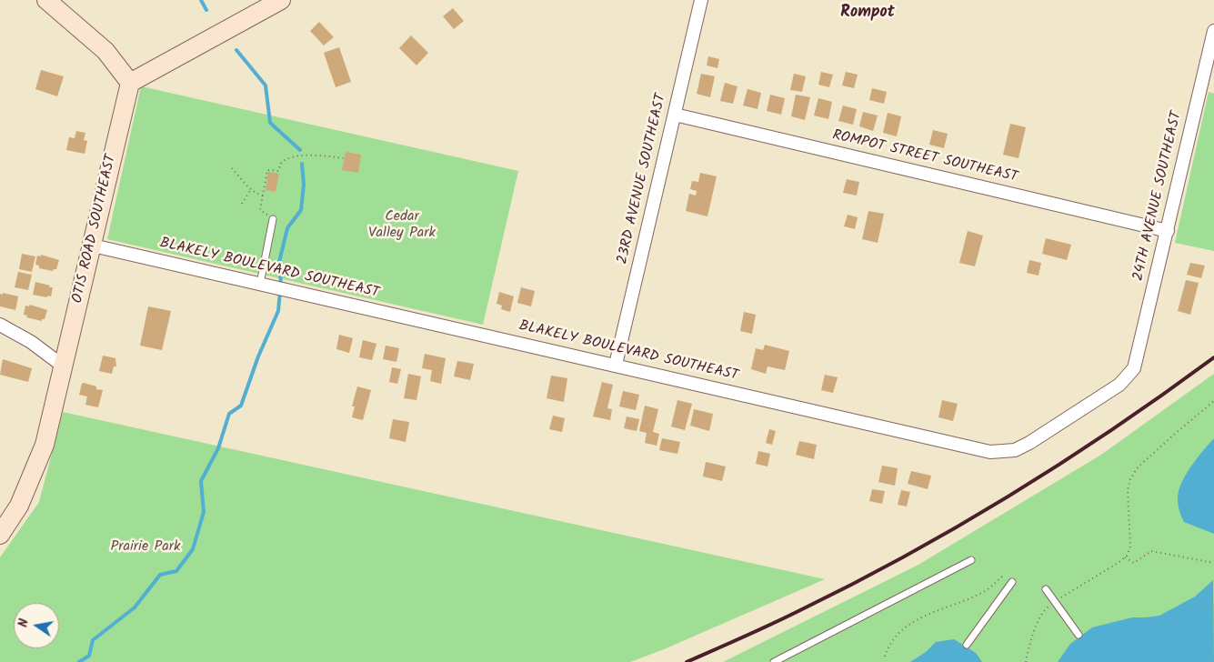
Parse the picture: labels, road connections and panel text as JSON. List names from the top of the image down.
{
  "streets": {
    "street": [
      "ROMPOT STREET SOUTHEAST",
      "23RD AVENUE SOUTHEAST",
      "24TH AVENUE SOUTHEAST",
      "OTIS ROAD SOUTHEAST",
      "BLAKELY BOULEVARD SOUTHEAST"
    ]
  },
  "crossings": [
    ["ROMPOT STREET SOUTHEAST", "23RD AVENUE SOUTHEAST"],
    ["ROMPOT STREET SOUTHEAST", "24TH AVENUE SOUTHEAST"],
    ["23RD AVENUE SOUTHEAST", "BLAKELY BOULEVARD SOUTHEAST"],
    ["24TH AVENUE SOUTHEAST", "BLAKELY BOULEVARD SOUTHEAST"],
    ["OTIS ROAD SOUTHEAST", "BLAKELY BOULEVARD SOUTHEAST"]
  ],
  "districts": ["Rompot"],
  "parks": ["Cedar Valley Park", "Prairie Park"],
  "north": "left"
}
